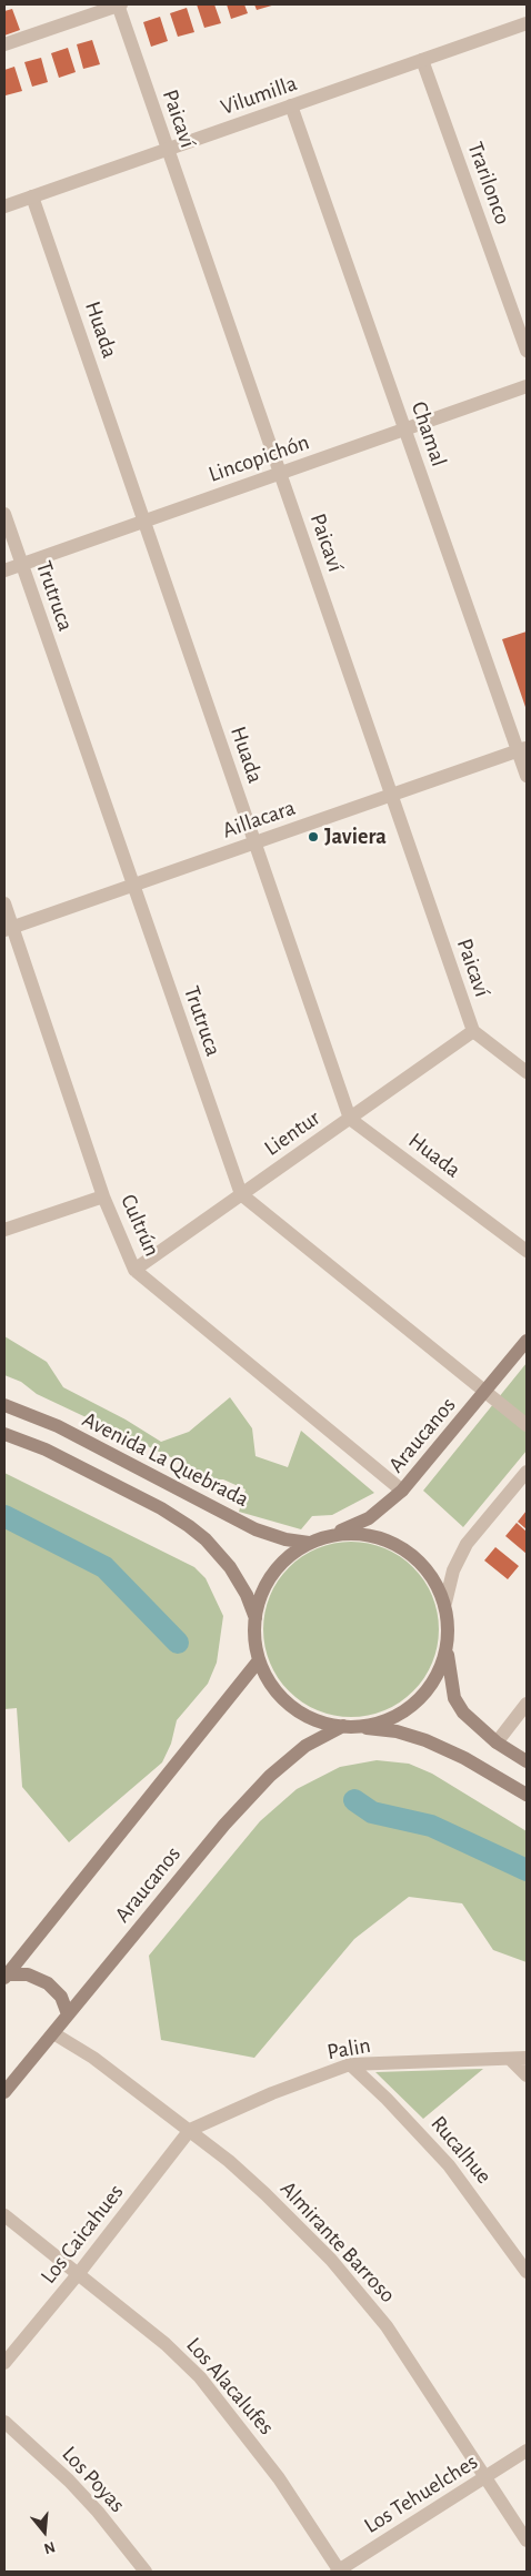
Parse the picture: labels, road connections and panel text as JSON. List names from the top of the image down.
{
  "streets": {
    "main road": ["Araucanos", "Avenida La Quebrada"],
    "street": [
      "Vilumilla",
      "Paicaví",
      "Trarilonco",
      "Huada",
      "Chamal",
      "Lincopichón",
      "Trutruca",
      "Aillacara",
      "Lientur",
      "Cultrún",
      "Palin",
      "Rucalhue",
      "Los Caicahues",
      "Almirante Barroso",
      "Los Alacalufes",
      "Los Poyas",
      "Los Tehuelches"
    ]
  },
  "crossings": [
    ["Vilumilla", "Paicaví"],
    ["Vilumilla", "Trarilonco"],
    ["Vilumilla", "Huada"],
    ["Vilumilla", "Chamal"],
    ["Paicaví", "Lincopichón"],
    ["Paicaví", "Aillacara"],
    ["Paicaví", "Lientur"],
    ["Huada", "Lincopichón"],
    ["Huada", "Aillacara"],
    ["Huada", "Lientur"],
    ["Chamal", "Lincopichón"],
    ["Chamal", "Aillacara"],
    ["Lincopichón", "Trutruca"],
    ["Trutruca", "Aillacara"],
    ["Trutruca", "Lientur"],
    ["Aillacara", "Cultrún"],
    ["Lientur", "Cultrún"],
    ["Cultrún", "Araucanos"],
    ["Araucanos", "Avenida La Quebrada"],
    ["Araucanos", "Almirante Barroso"],
    ["Palin", "Rucalhue"],
    ["Palin", "Los Caicahues"],
    ["Palin", "Almirante Barroso"],
    ["Los Caicahues", "Almirante Barroso"],
    ["Los Caicahues", "Los Alacalufes"],
    ["Almirante Barroso", "Los Tehuelches"],
    ["Los Alacalufes", "Los Tehuelches"]
  ],
  "places": ["Javiera"],
  "north": "bottom"
}
